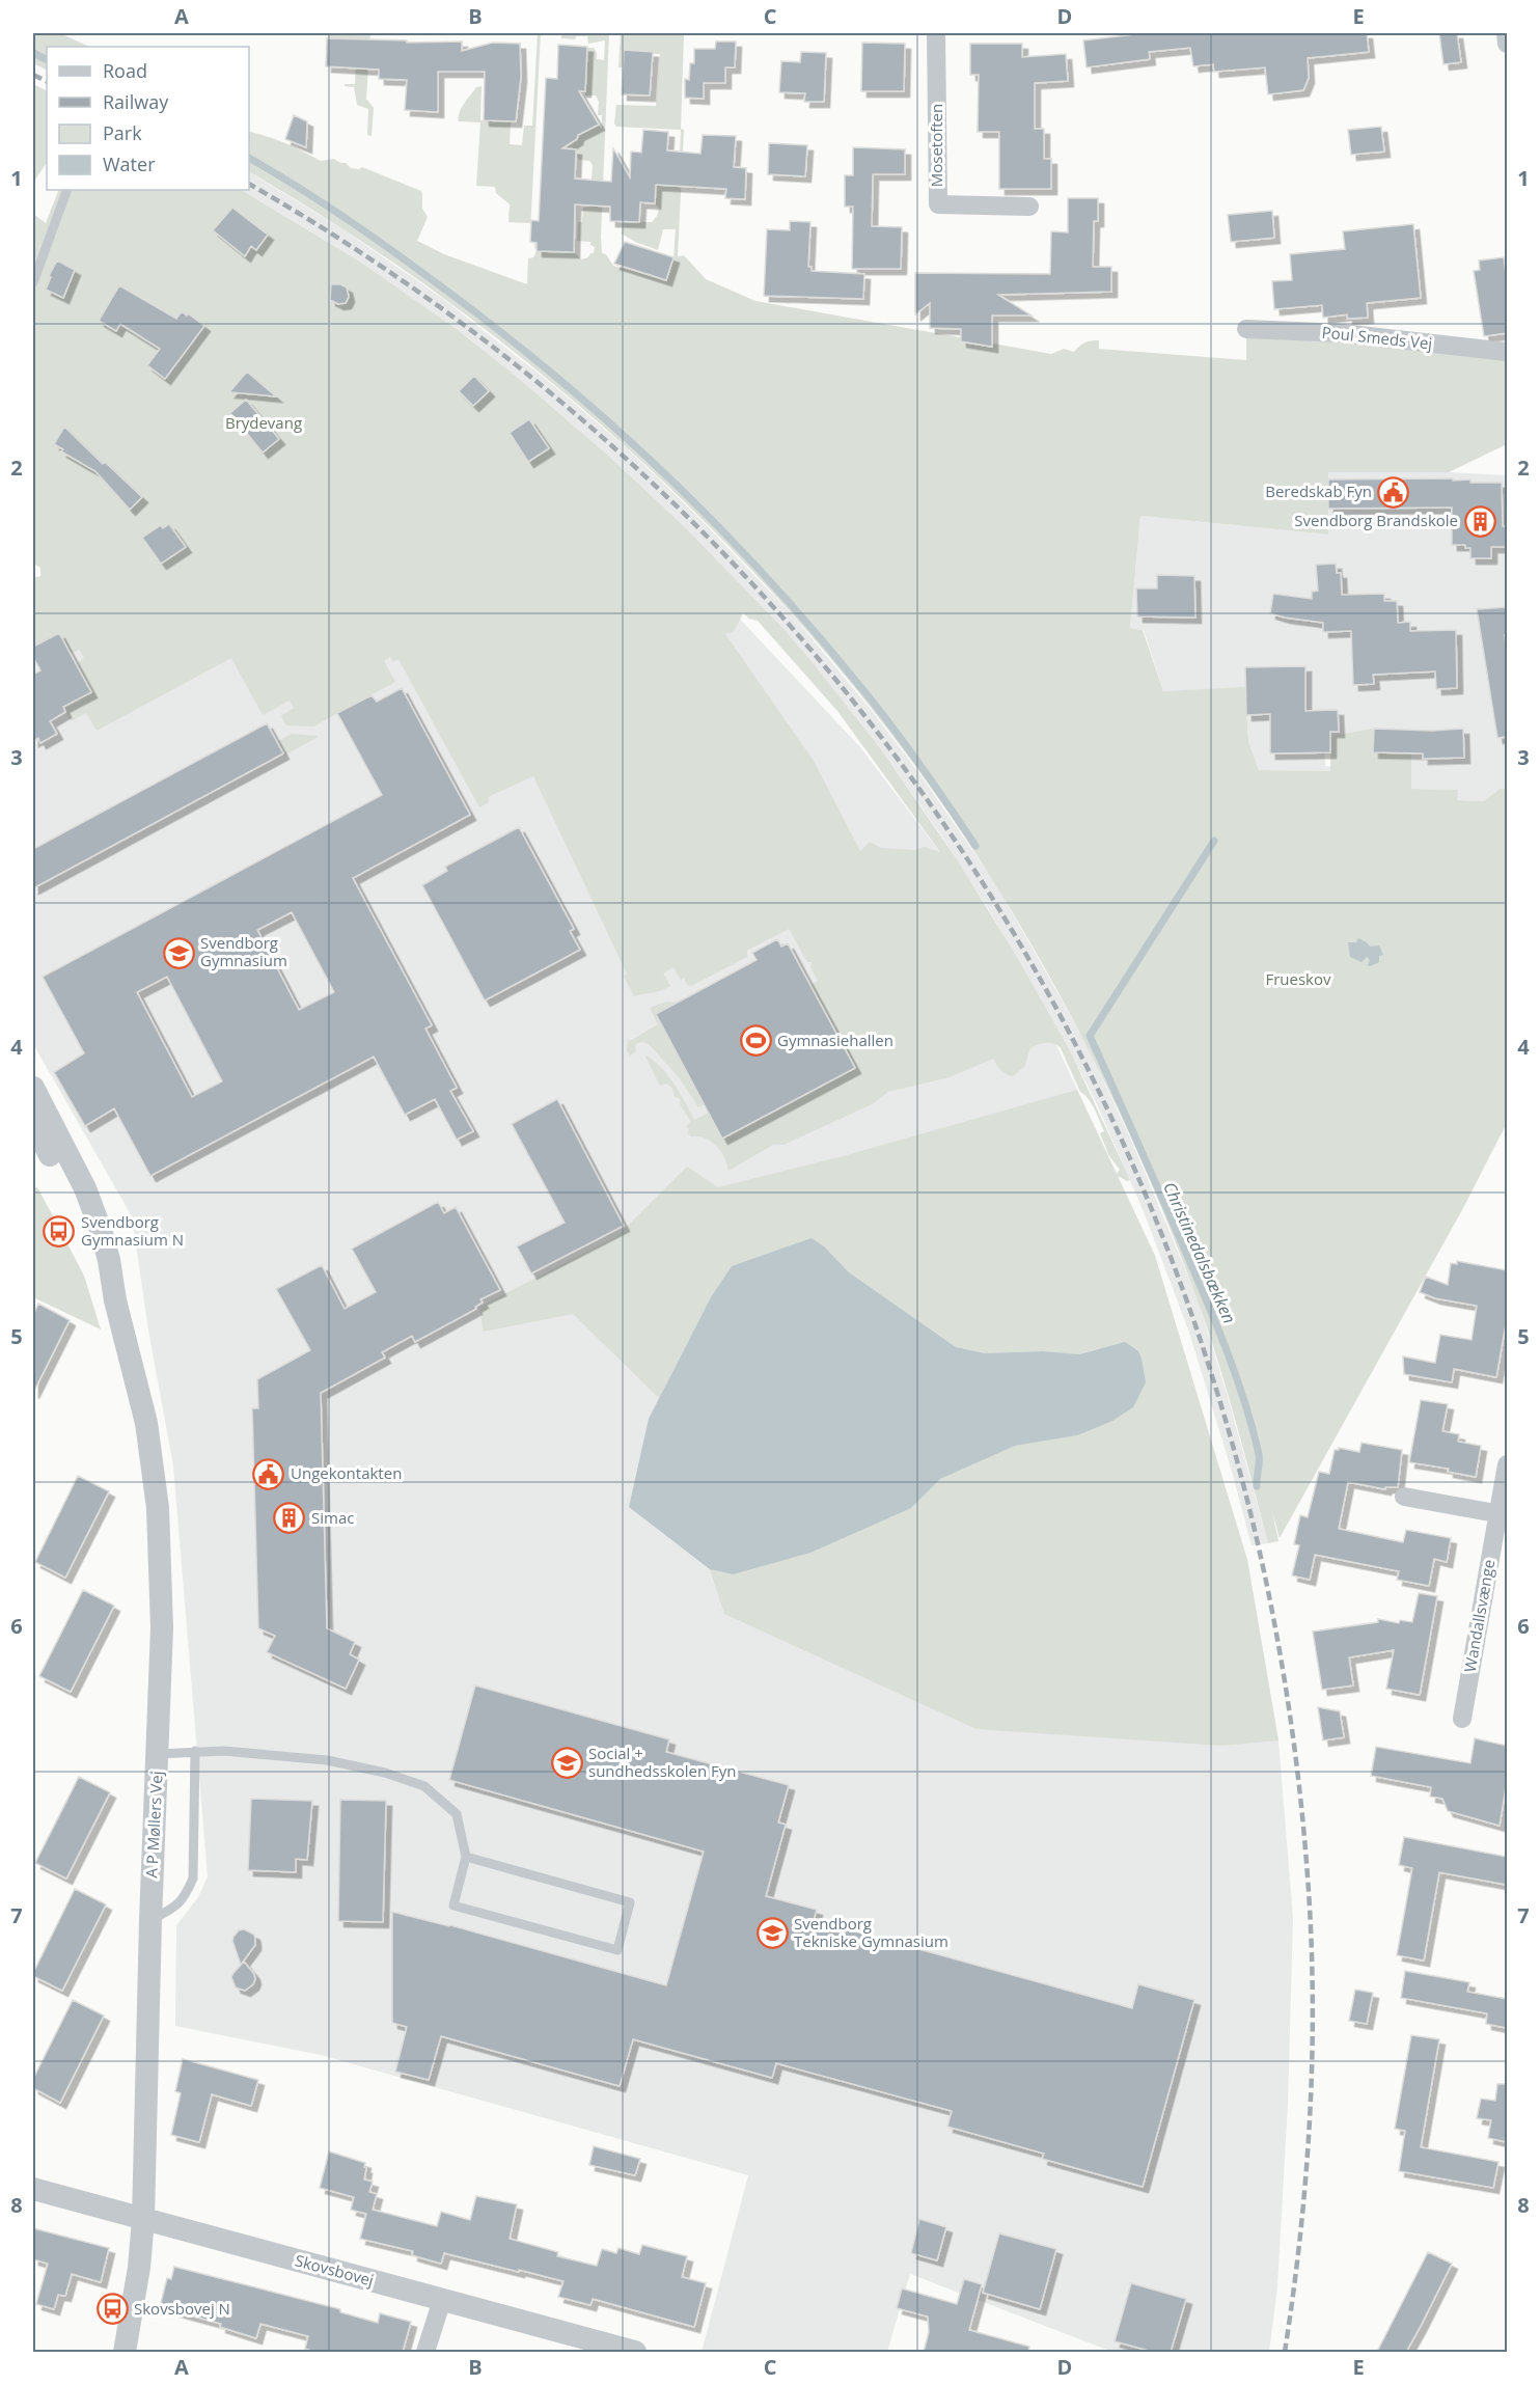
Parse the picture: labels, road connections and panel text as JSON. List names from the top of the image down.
{
  "streets": {
    "street": [
      "Mosetoften",
      "Poul Smeds Vej",
      "Wandallsvænge",
      "A P Møllers Vej",
      "Skovsbovej"
    ]
  },
  "crossings": [
    ["A P Møllers Vej", "Skovsbovej"]
  ],
  "water": ["Christinedalsbækken"],
  "parks": ["Brydevang", "Frueskov"],
  "places": {
    "public building": ["Beredskab Fyn", "Ungekontakten"],
    "building": ["Svendborg Brandskole", "Simac"],
    "school or university": ["Svendborg Gymnasium", "Social + sundhedsskolen Fyn", "Svendborg Tekniske Gymnasium"],
    "sports": ["Gymnasiehallen"],
    "bus stop": ["Svendborg Gymnasium N", "Skovsbovej N"]
  },
  "legend": [
    "Road",
    "Railway",
    "Park",
    "Water"
  ],
  "grid": {
    "columns": [
      "A",
      "B",
      "C",
      "D",
      "E"
    ],
    "rows": [
      "1",
      "2",
      "3",
      "4",
      "5",
      "6",
      "7",
      "8"
    ]
  }
}
